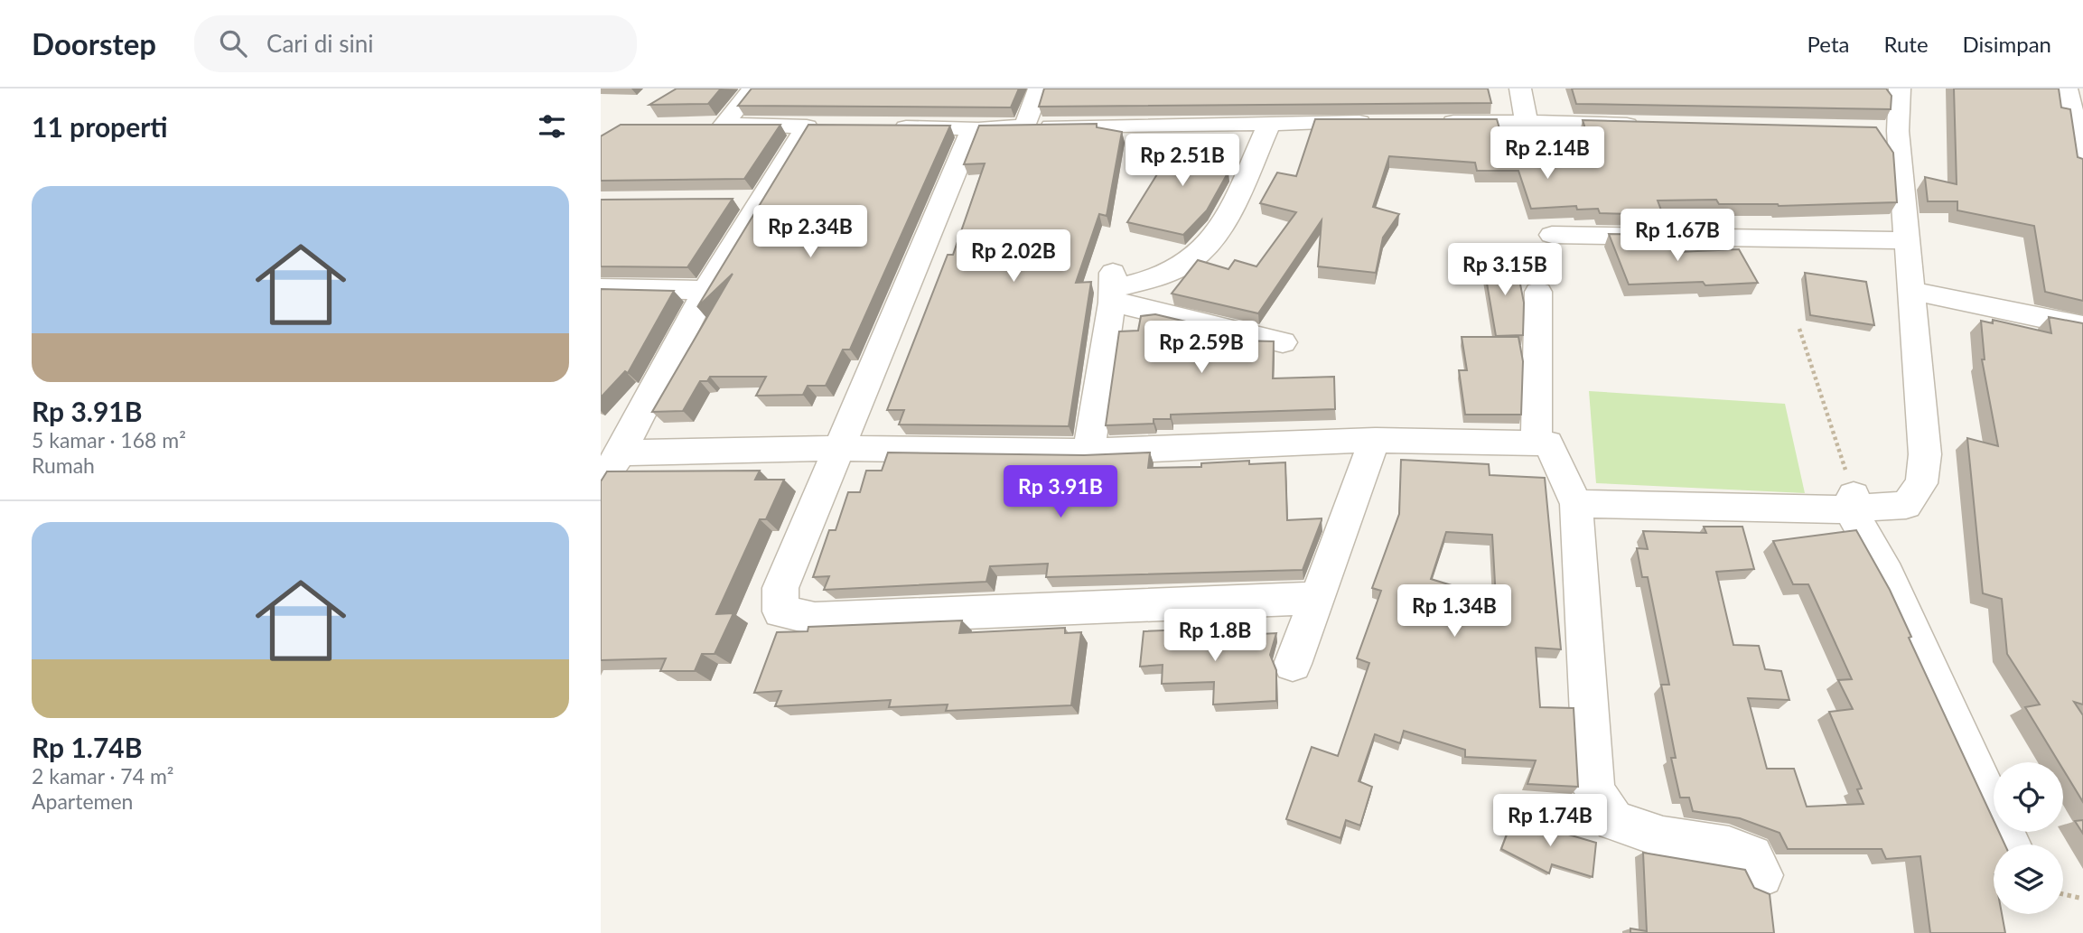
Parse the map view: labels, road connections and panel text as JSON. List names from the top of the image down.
{
  "page": {
    "header": "Doorstep",
    "search": "Cari di sini",
    "nav": ["Peta", "Rute", "Disimpan"],
    "heading": "11 properti",
    "price": [
      "Rp 2.14B",
      "Rp 2.51B",
      "Rp 2.34B",
      "Rp 1.67B",
      "Rp 2.02B",
      "Rp 3.15B",
      "Rp 2.59B",
      "Rp 3.91B",
      "Rp 1.34B",
      "Rp 1.8B",
      "Rp 1.74B"
    ],
    "list": [
      {
        "name": "Rp 3.91B",
        "note": "5 kamar · 168 m² · Rumah"
      },
      {
        "name": "Rp 1.74B",
        "note": "2 kamar · 74 m² · Apartemen"
      }
    ]
  }
}
